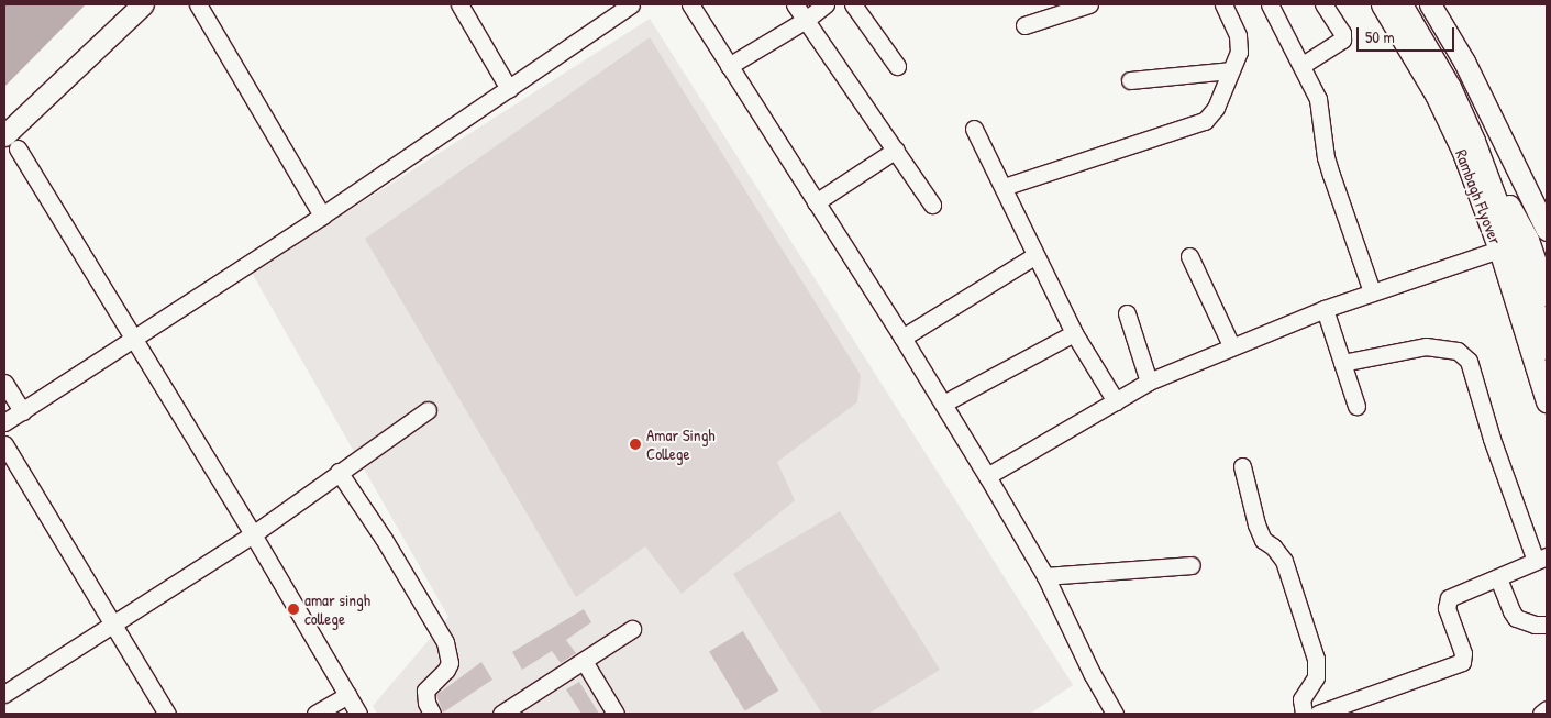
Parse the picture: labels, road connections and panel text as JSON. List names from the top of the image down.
{
  "streets": {
    "main road": ["Rambagh Flyover"]
  },
  "places": ["Amar Singh College", "amar singh college"],
  "scale_bar": "50 m"
}
